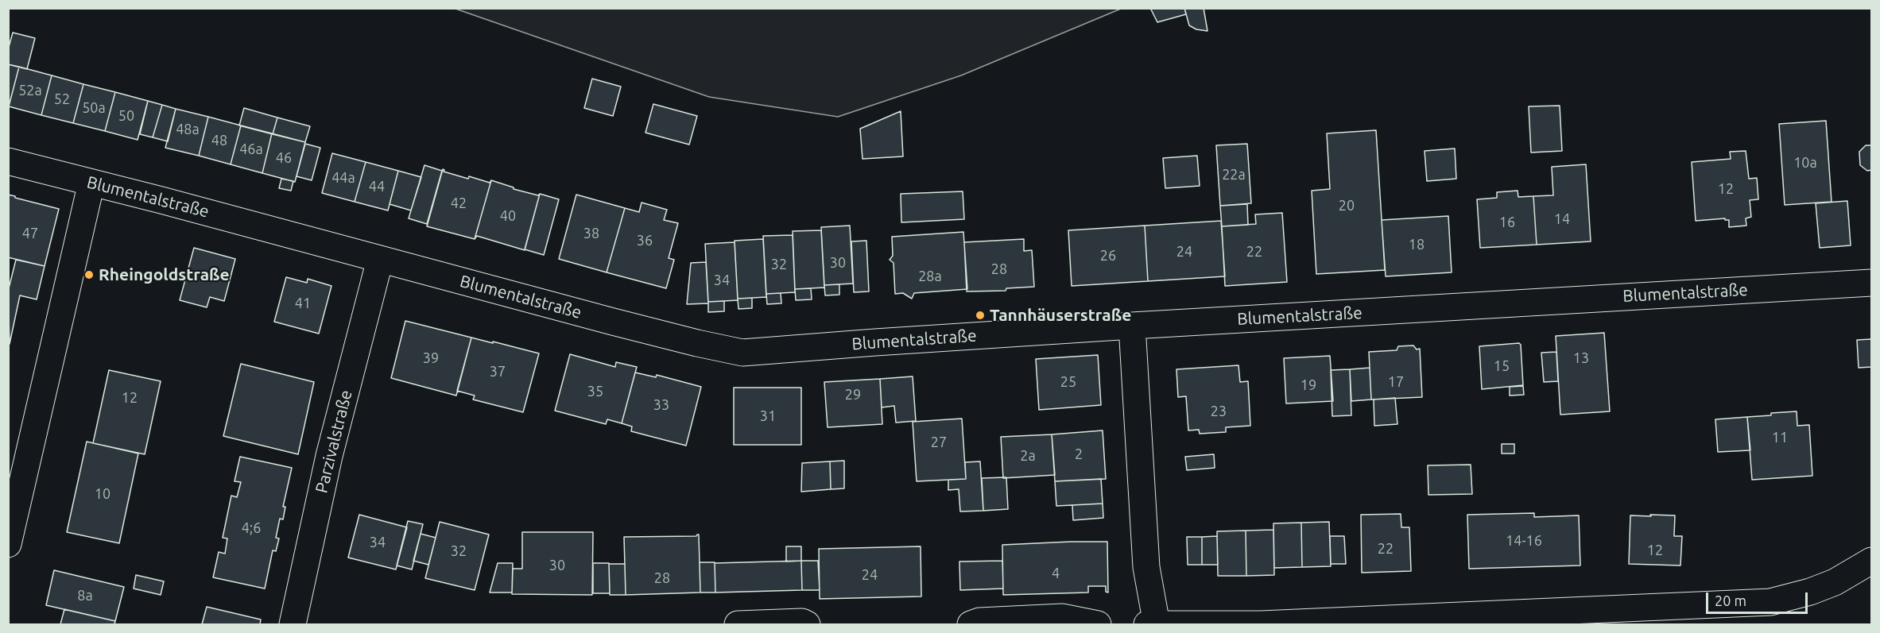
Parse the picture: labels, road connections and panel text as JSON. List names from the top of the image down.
{
  "streets": {
    "street": ["Blumentalstraße", "Parzivalstraße"]
  },
  "crossings": [
    ["Blumentalstraße", "Parzivalstraße"]
  ],
  "places": ["Rheingoldstraße", "Tannhäuserstraße"],
  "house_numbers": [
    "52a",
    "52",
    "50a",
    "50",
    "48a",
    "48",
    "46a",
    "46",
    "10a",
    "22a",
    "44a",
    "44",
    "12",
    "42",
    "20",
    "40",
    "14",
    "16",
    "47",
    "38",
    "36",
    "18",
    "24",
    "22",
    "26",
    "30",
    "32",
    "28",
    "28a",
    "34",
    "41",
    "39",
    "13",
    "15",
    "37",
    "25",
    "17",
    "19",
    "35",
    "29",
    "12",
    "33",
    "23",
    "31",
    "11",
    "27",
    "2",
    "2a",
    "10",
    "4;6",
    "14-16",
    "34",
    "22",
    "12",
    "32",
    "30",
    "4",
    "24",
    "28",
    "8a"
  ],
  "scale_bar": "20 m"
}
